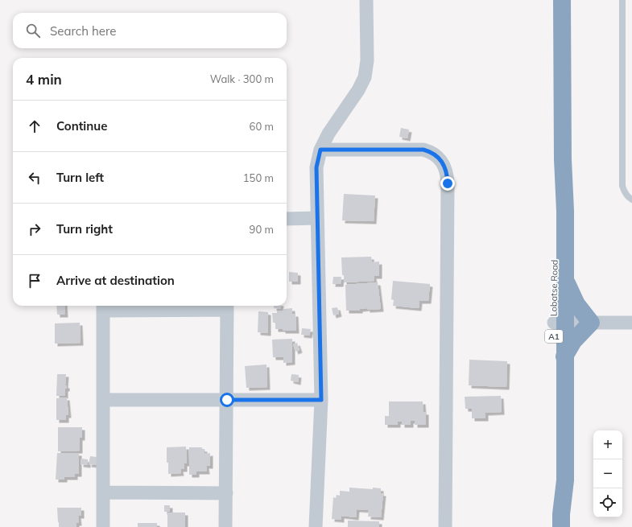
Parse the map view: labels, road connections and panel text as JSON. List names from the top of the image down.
{
  "streets": {
    "highway": ["Lobatse Road", "A1"]
  },
  "page": {
    "search": "Search here",
    "heading": ["4 min", "Walk · 300 m"],
    "list": [
      ["Continue", "60 m"],
      ["Turn left", "150 m"],
      ["Turn right", "90 m"],
      "Arrive at destination"
    ],
    "map_buttons": ["+", "−"]
  }
}
